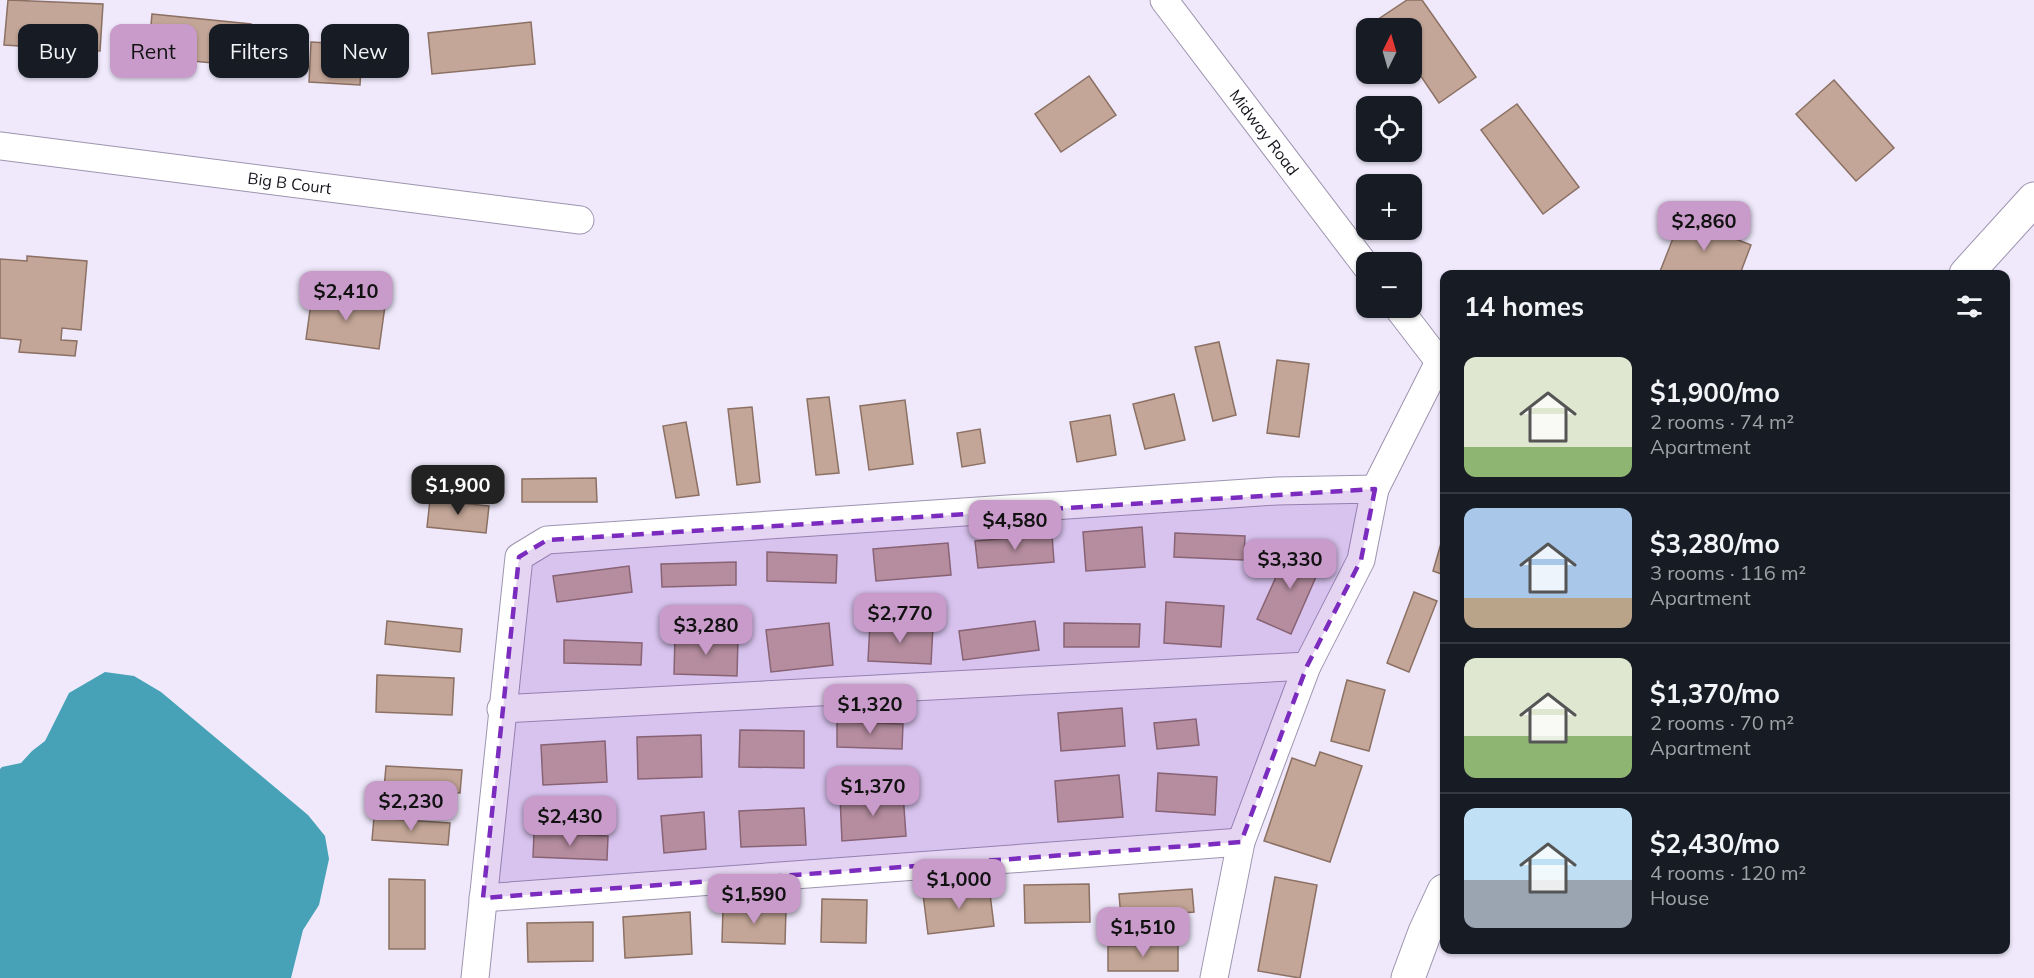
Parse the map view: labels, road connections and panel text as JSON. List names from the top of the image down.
{
  "streets": {
    "street": ["Midway Road", "Big B Court"]
  },
  "north": "top",
  "page": {
    "map_buttons": ["+", "−"],
    "chip": [
      "Buy",
      "Rent",
      "Filters",
      "New"
    ],
    "price": [
      "$2,860",
      "$2,410",
      "$1,900",
      "$4,580",
      "$3,330",
      "$2,770",
      "$3,280",
      "$1,320",
      "$1,370",
      "$2,230",
      "$2,430",
      "$1,000",
      "$1,590",
      "$1,510"
    ],
    "heading": "14 homes",
    "list": [
      {
        "name": "$1,900/mo",
        "note": "2 rooms · 74 m² · Apartment"
      },
      {
        "name": "$3,280/mo",
        "note": "3 rooms · 116 m² · Apartment"
      },
      {
        "name": "$1,370/mo",
        "note": "2 rooms · 70 m² · Apartment"
      },
      {
        "name": "$2,430/mo",
        "note": "4 rooms · 120 m² · House"
      }
    ]
  }
}
